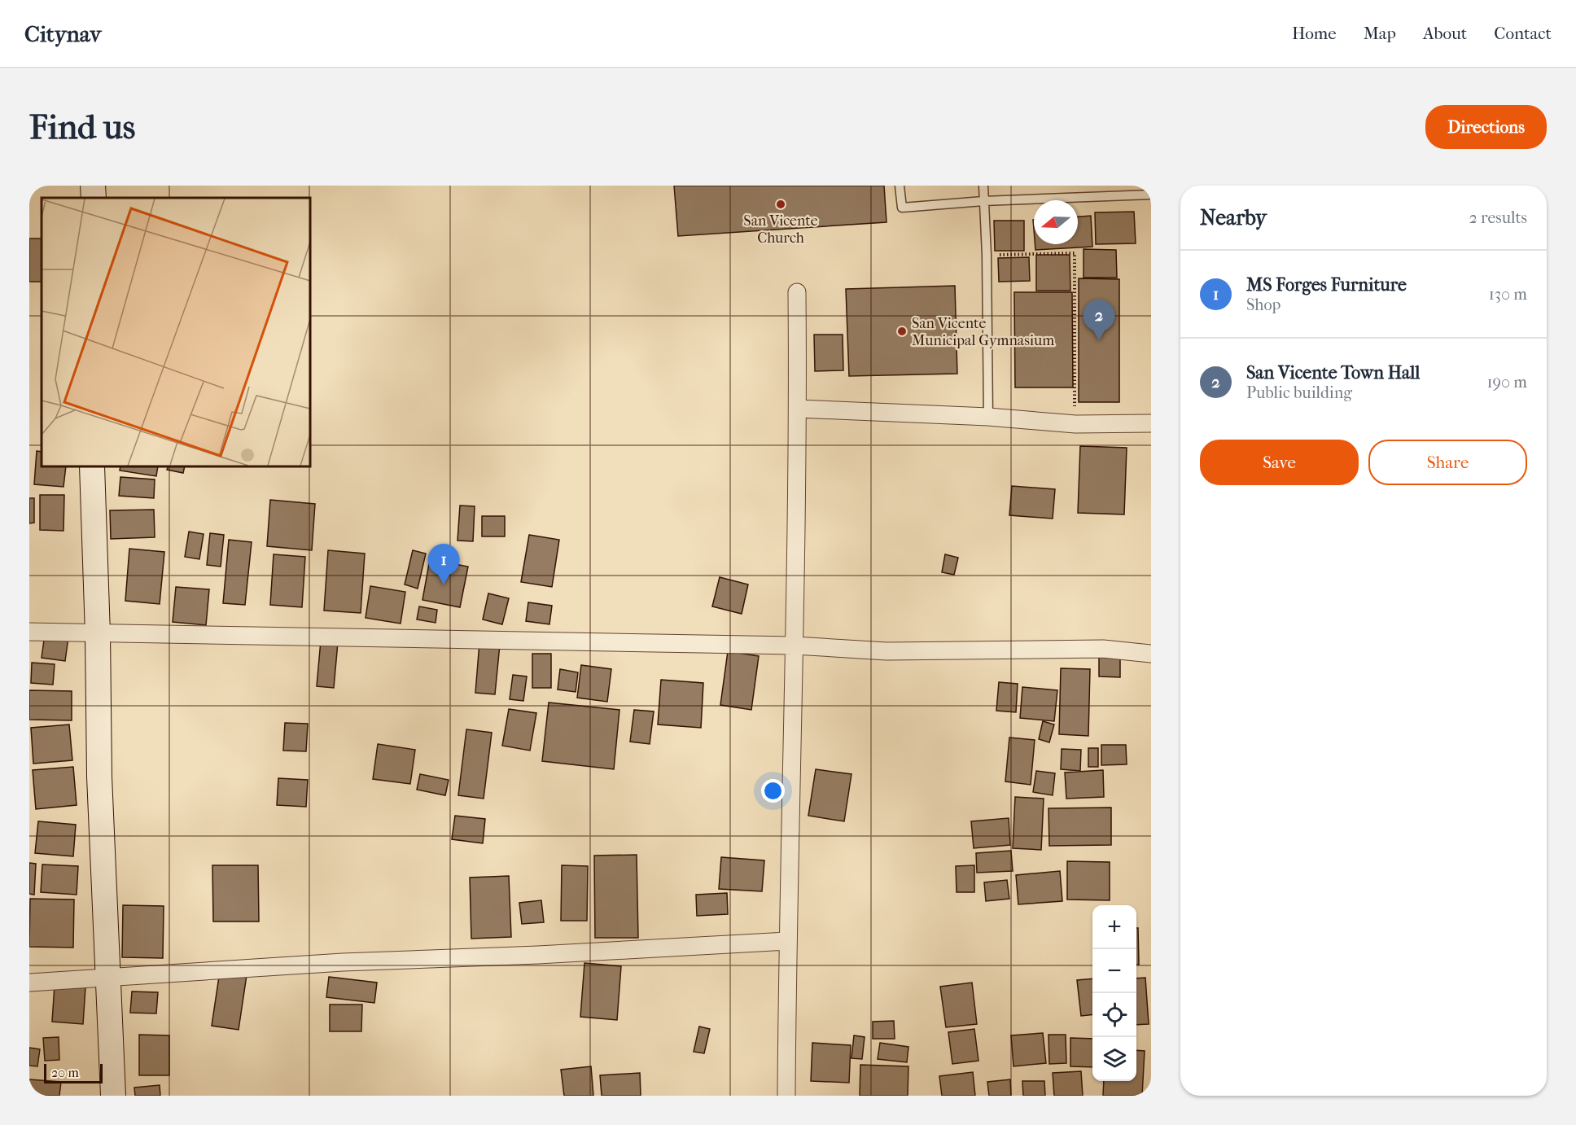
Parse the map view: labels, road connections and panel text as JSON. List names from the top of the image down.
{
  "places": ["San Vicente Church", "San Vicente Municipal Gymnasium"],
  "scale_bar": "20 m",
  "north": "left",
  "page": {
    "header": "Citynav",
    "nav": [
      "Home",
      "Map",
      "About",
      "Contact"
    ],
    "buttons": [
      "Directions",
      ["Save", "Share"]
    ],
    "title": "Find us",
    "heading": ["Nearby", "2 results"],
    "list": [
      {
        "mark": "1",
        "name": "MS Forges Furniture",
        "note": "Shop",
        "value": "130 m"
      },
      {
        "mark": "2",
        "name": "San Vicente Town Hall",
        "note": "Public building",
        "value": "190 m"
      }
    ],
    "pins": ["2", "1"],
    "map_buttons": ["+", "−"],
    "scale": "20 m"
  }
}
